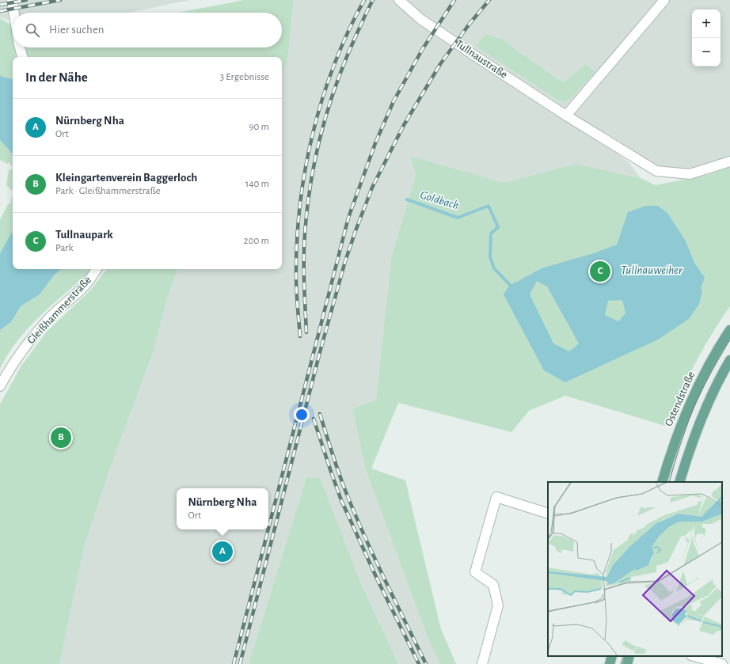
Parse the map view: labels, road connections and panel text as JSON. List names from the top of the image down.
{
  "streets": {
    "main road": ["Ostendstraße"],
    "street": ["Tullnaustraße", "Gleißhammerstraße"]
  },
  "water": ["Goldbach", "Tullnauweiher"],
  "page": {
    "map_buttons": ["+", "−"],
    "search": "Hier suchen",
    "heading": ["In der Nähe", "3 Ergebnisse"],
    "list": [
      {
        "mark": "A",
        "name": "Nürnberg Nha",
        "note": "Ort",
        "value": "90 m"
      },
      {
        "mark": "B",
        "name": "Kleingartenverein Baggerloch",
        "note": "Park · Gleißhammerstraße",
        "value": "140 m"
      },
      {
        "mark": "C",
        "name": "Tullnaupark",
        "note": "Park",
        "value": "200 m"
      }
    ],
    "pins": ["C", "B", "A"],
    "popup": ["Nürnberg Nha", "Ort"]
  }
}
